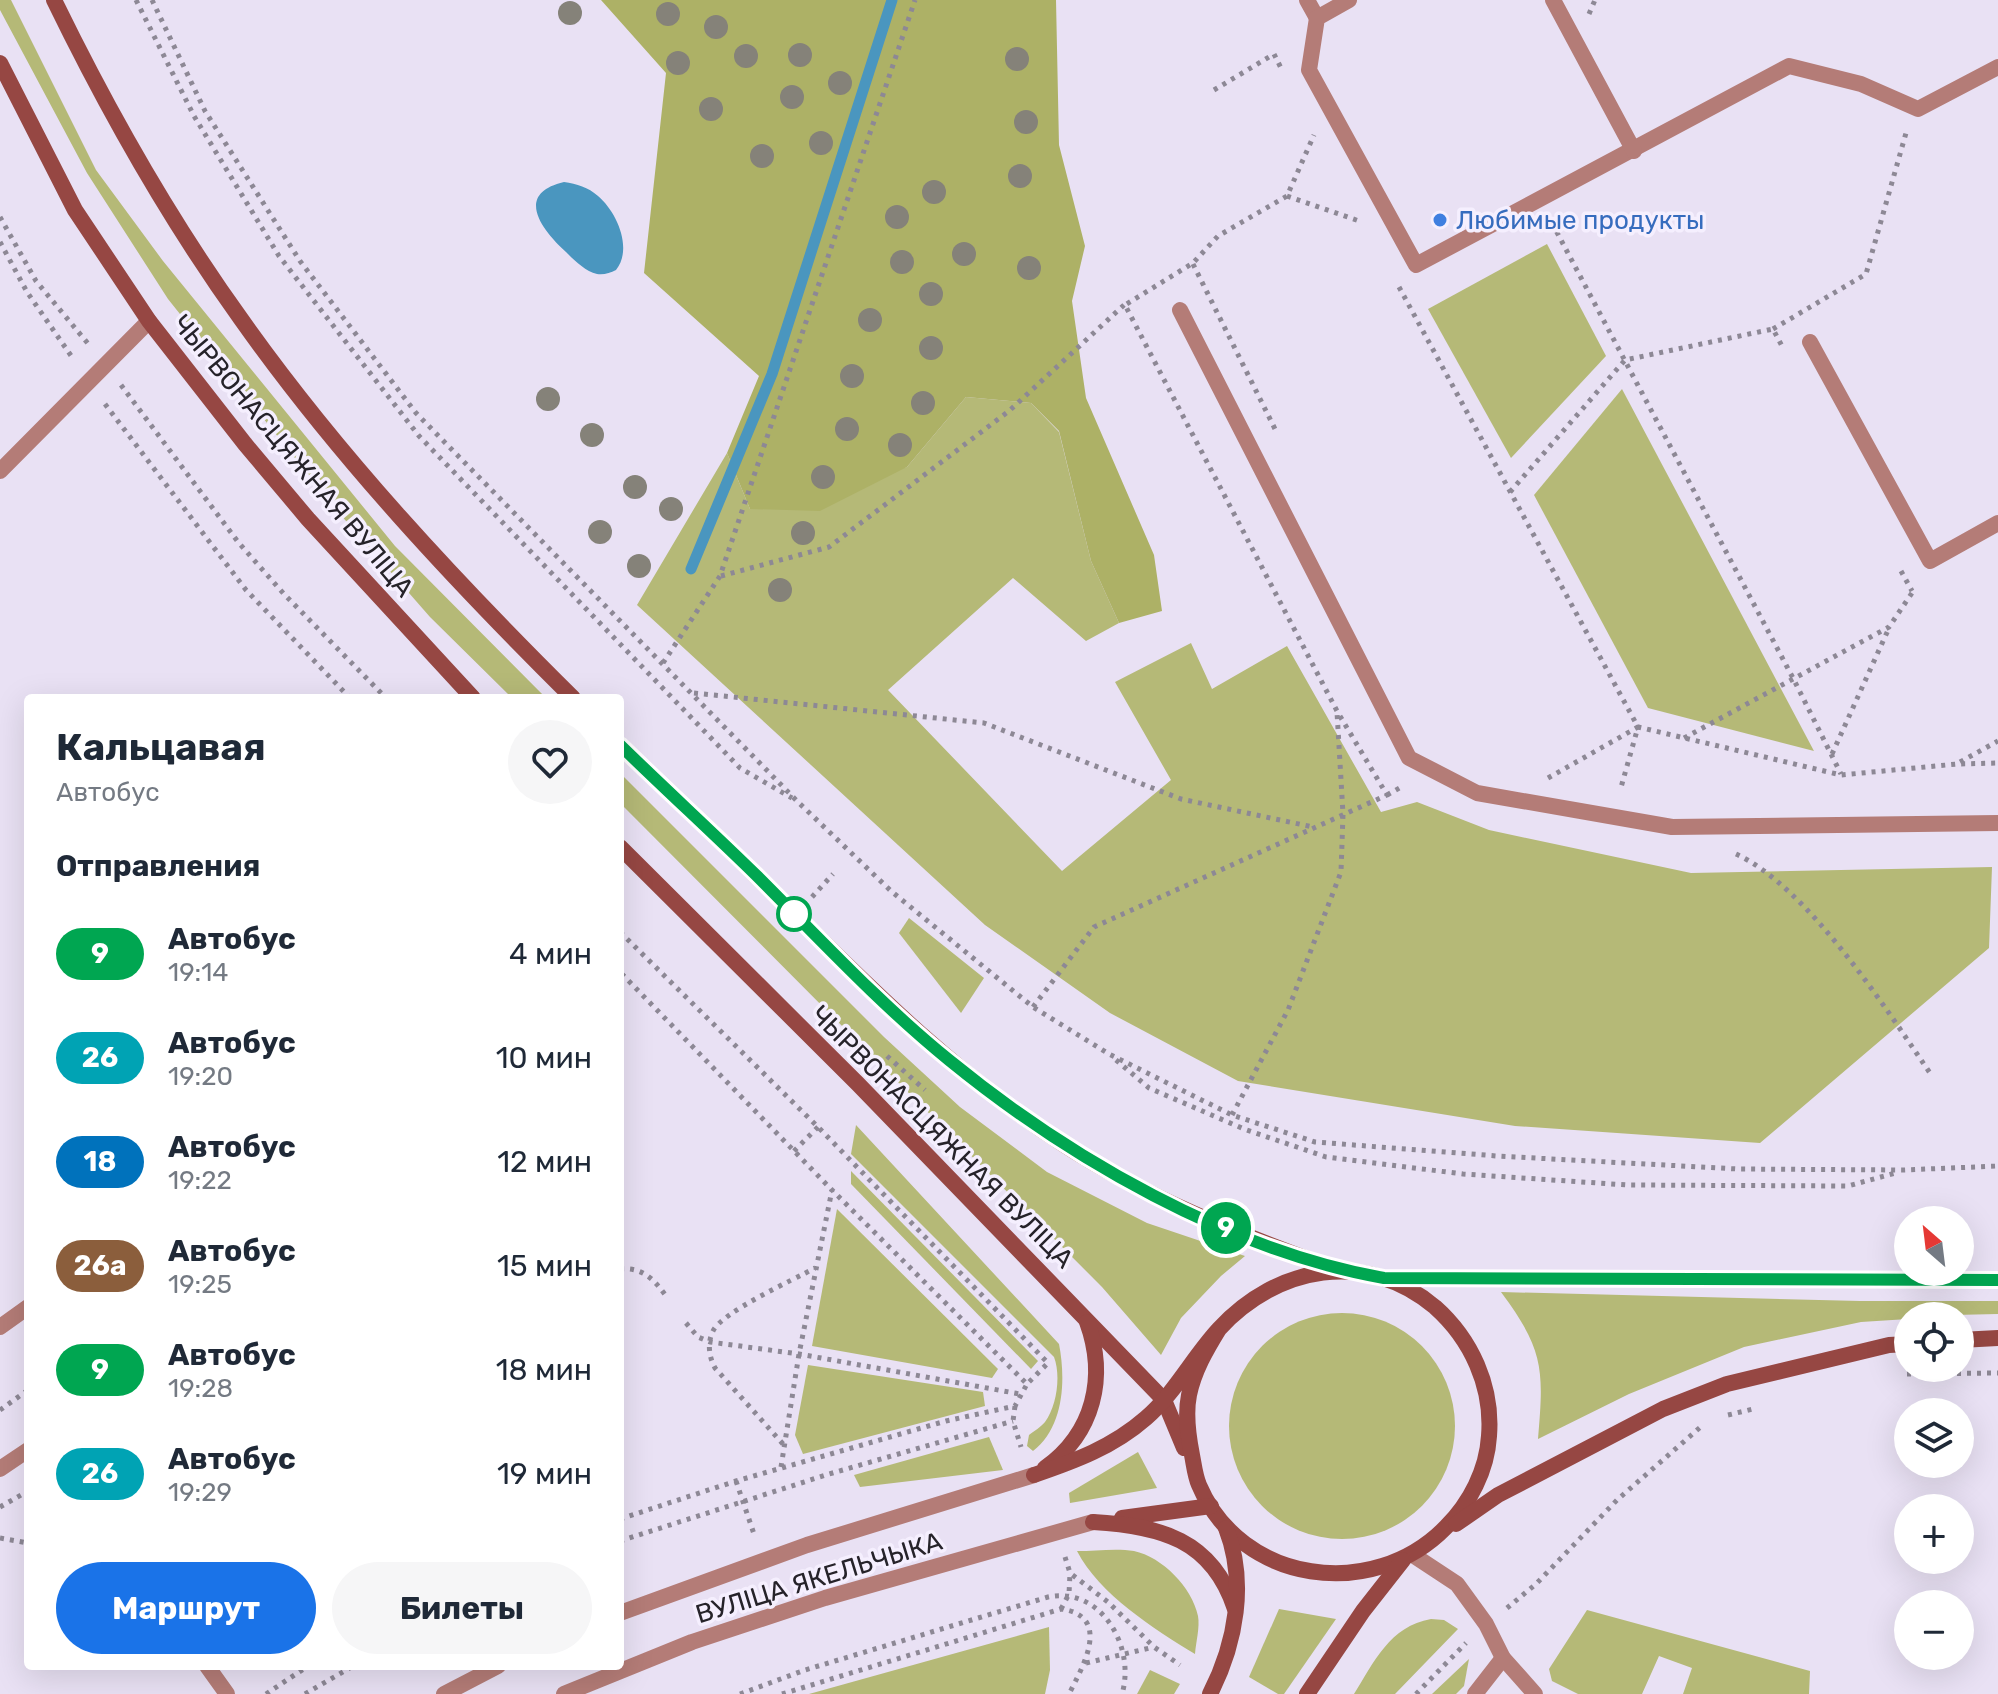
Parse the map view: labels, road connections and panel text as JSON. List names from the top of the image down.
{
  "streets": {
    "main road": ["ЧЫРВОНАСЦЯЖНАЯ ВУЛІЦА"],
    "street": ["ВУЛІЦА ЯКЕЛЬЧЫКА"]
  },
  "places": ["Любимые продукты"],
  "lines": ["bus line 9"],
  "north": "top left",
  "page": {
    "on_map": "9",
    "heading": [
      ["Кальцавая", "Автобус"],
      "Отправления"
    ],
    "list": [
      {
        "mark": "9",
        "name": "Автобус",
        "note": "19:14",
        "value": "4 мин"
      },
      {
        "mark": "26",
        "name": "Автобус",
        "note": "19:20",
        "value": "10 мин"
      },
      {
        "mark": "18",
        "name": "Автобус",
        "note": "19:22",
        "value": "12 мин"
      },
      {
        "mark": "26а",
        "name": "Автобус",
        "note": "19:25",
        "value": "15 мин"
      },
      {
        "mark": "9",
        "name": "Автобус",
        "note": "19:28",
        "value": "18 мин"
      },
      {
        "mark": "26",
        "name": "Автобус",
        "note": "19:29",
        "value": "19 мин"
      }
    ],
    "map_buttons": ["+", "−"],
    "buttons": ["Маршрут", "Билеты"]
  }
}
